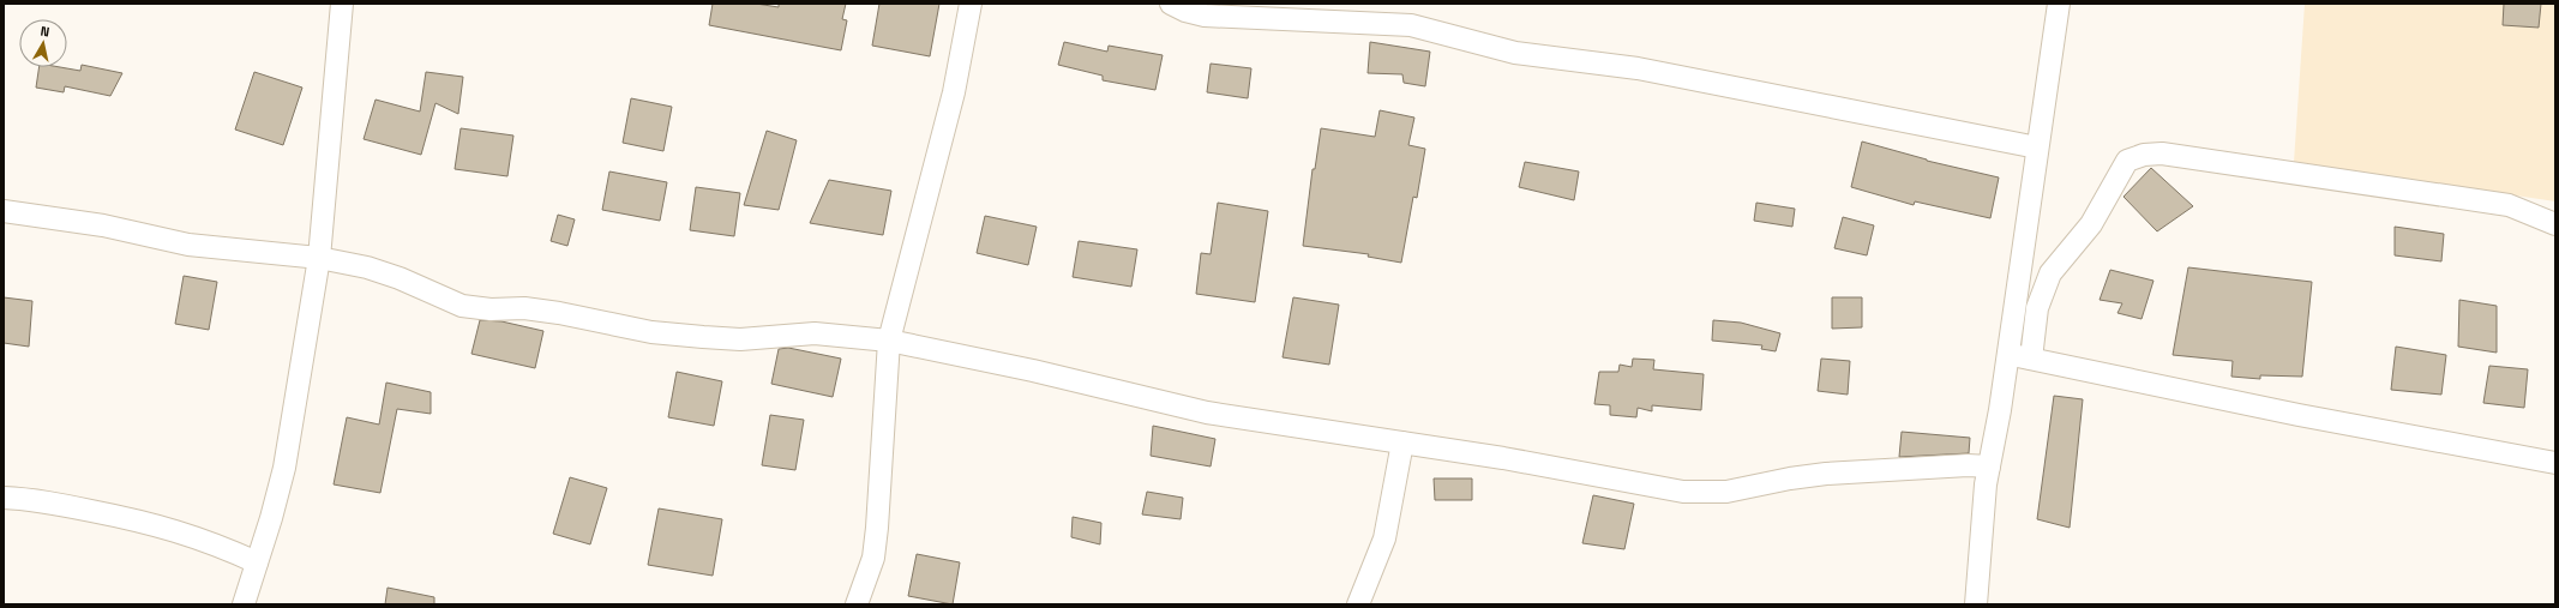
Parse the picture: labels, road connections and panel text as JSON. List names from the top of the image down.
{
  "north": "top"
}
